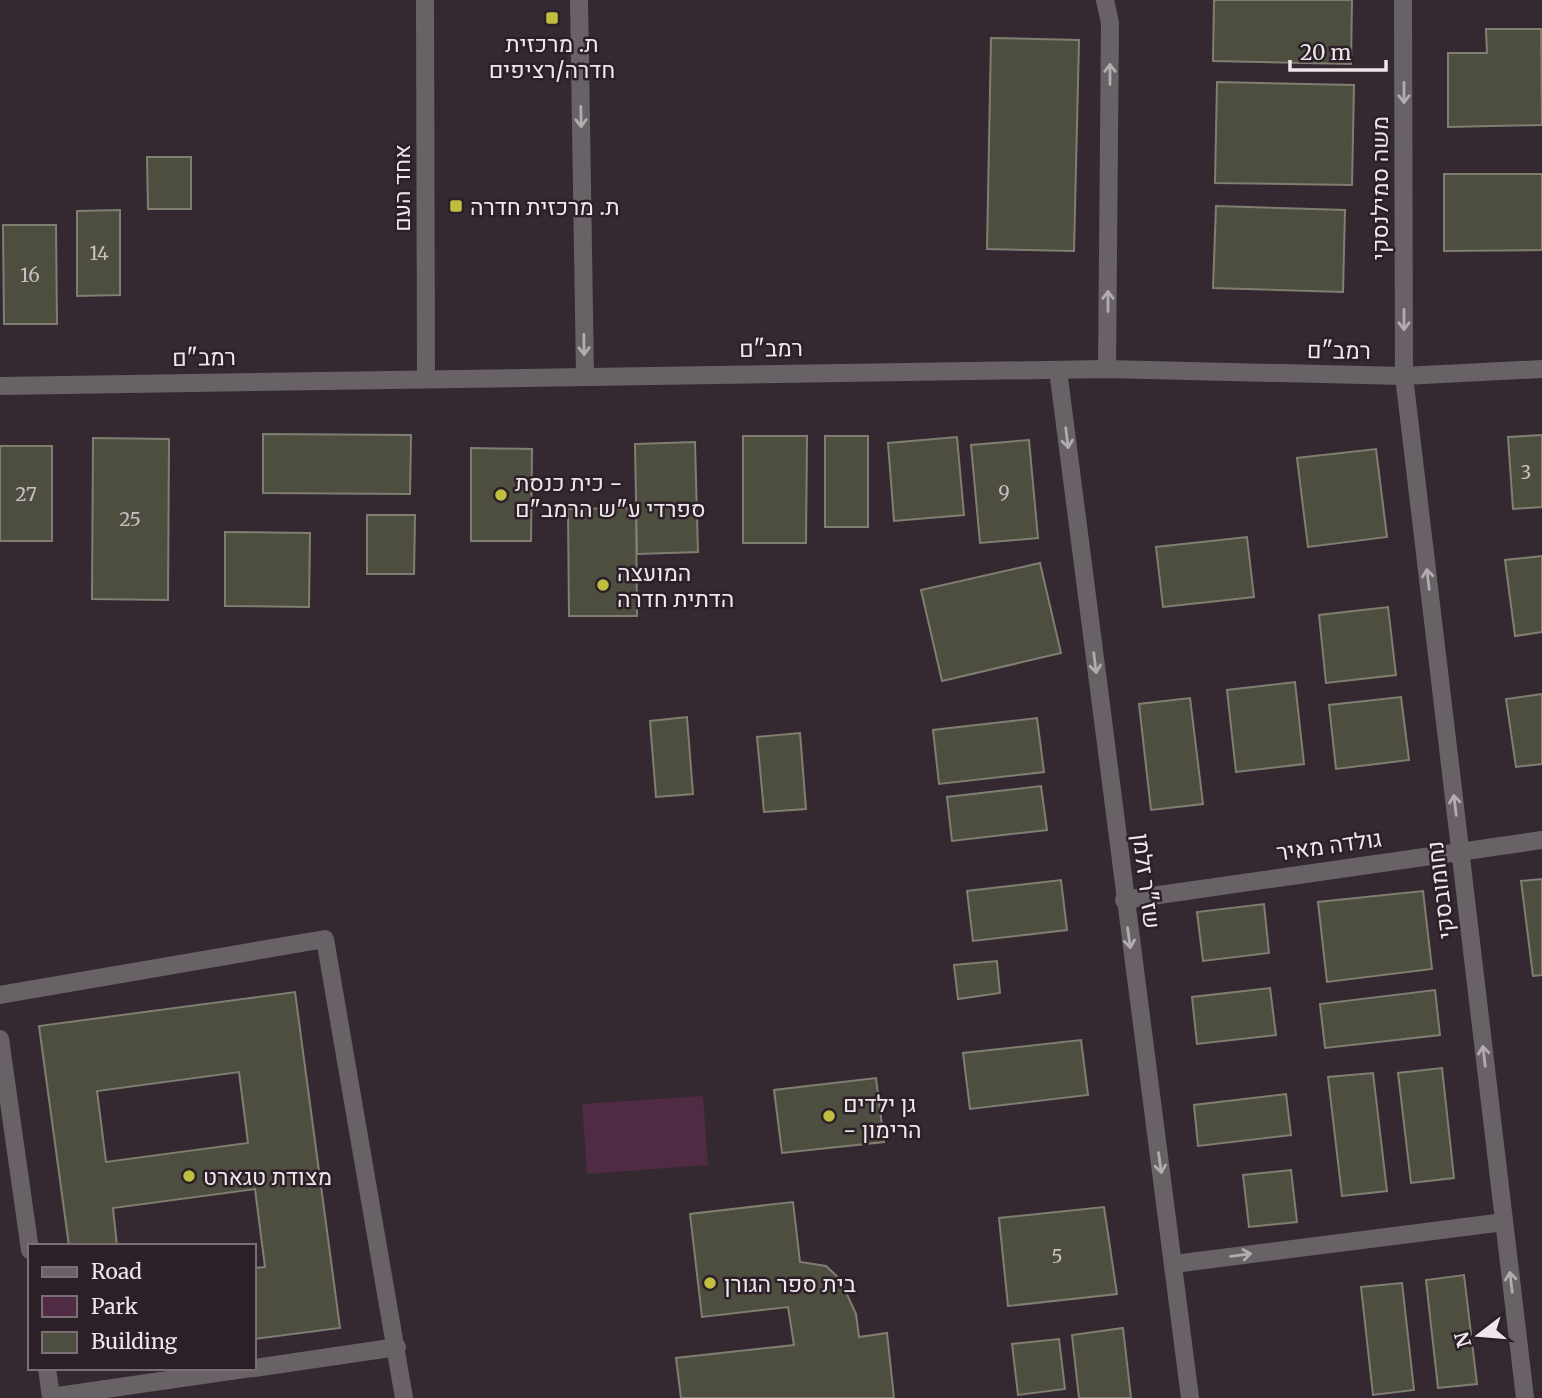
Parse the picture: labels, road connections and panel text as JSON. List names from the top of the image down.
{
  "streets": {
    "street": [
      "אחד העם",
      "משה סמילנסקי",
      "רמב\"ם",
      "גולדה מאיר",
      "שז\"ר זלמן",
      "נחומובסקי"
    ]
  },
  "crossings": [
    ["אחד העם", "רמב\"ם"],
    ["משה סמילנסקי", "רמב\"ם"],
    ["משה סמילנסקי", "נחומובסקי"],
    ["רמב\"ם", "שז\"ר זלמן"],
    ["רמב\"ם", "נחומובסקי"],
    ["גולדה מאיר", "שז\"ר זלמן"],
    ["גולדה מאיר", "נחומובסקי"]
  ],
  "one_way": ["משה סמילנסקי", "שז\"ר זלמן", "נחומובסקי"],
  "places": {
    "transit": ["ת. מרכזית חדרה/רציפים", "ת. מרכזית חדרה"],
    "other": [
      "כית כנסת - ספרדי ע\"ש הרמב\"ם",
      "המועצה הדתית חדרה",
      "גן ילדים - הרימון",
      "מצודת טגארט",
      "בית ספר הגורן"
    ]
  },
  "house_numbers": [
    "14",
    "16",
    "3",
    "9",
    "27",
    "25",
    "5"
  ],
  "legend": ["Road", "Park", "Building"],
  "scale_bar": "20 m",
  "north": "left"
}
